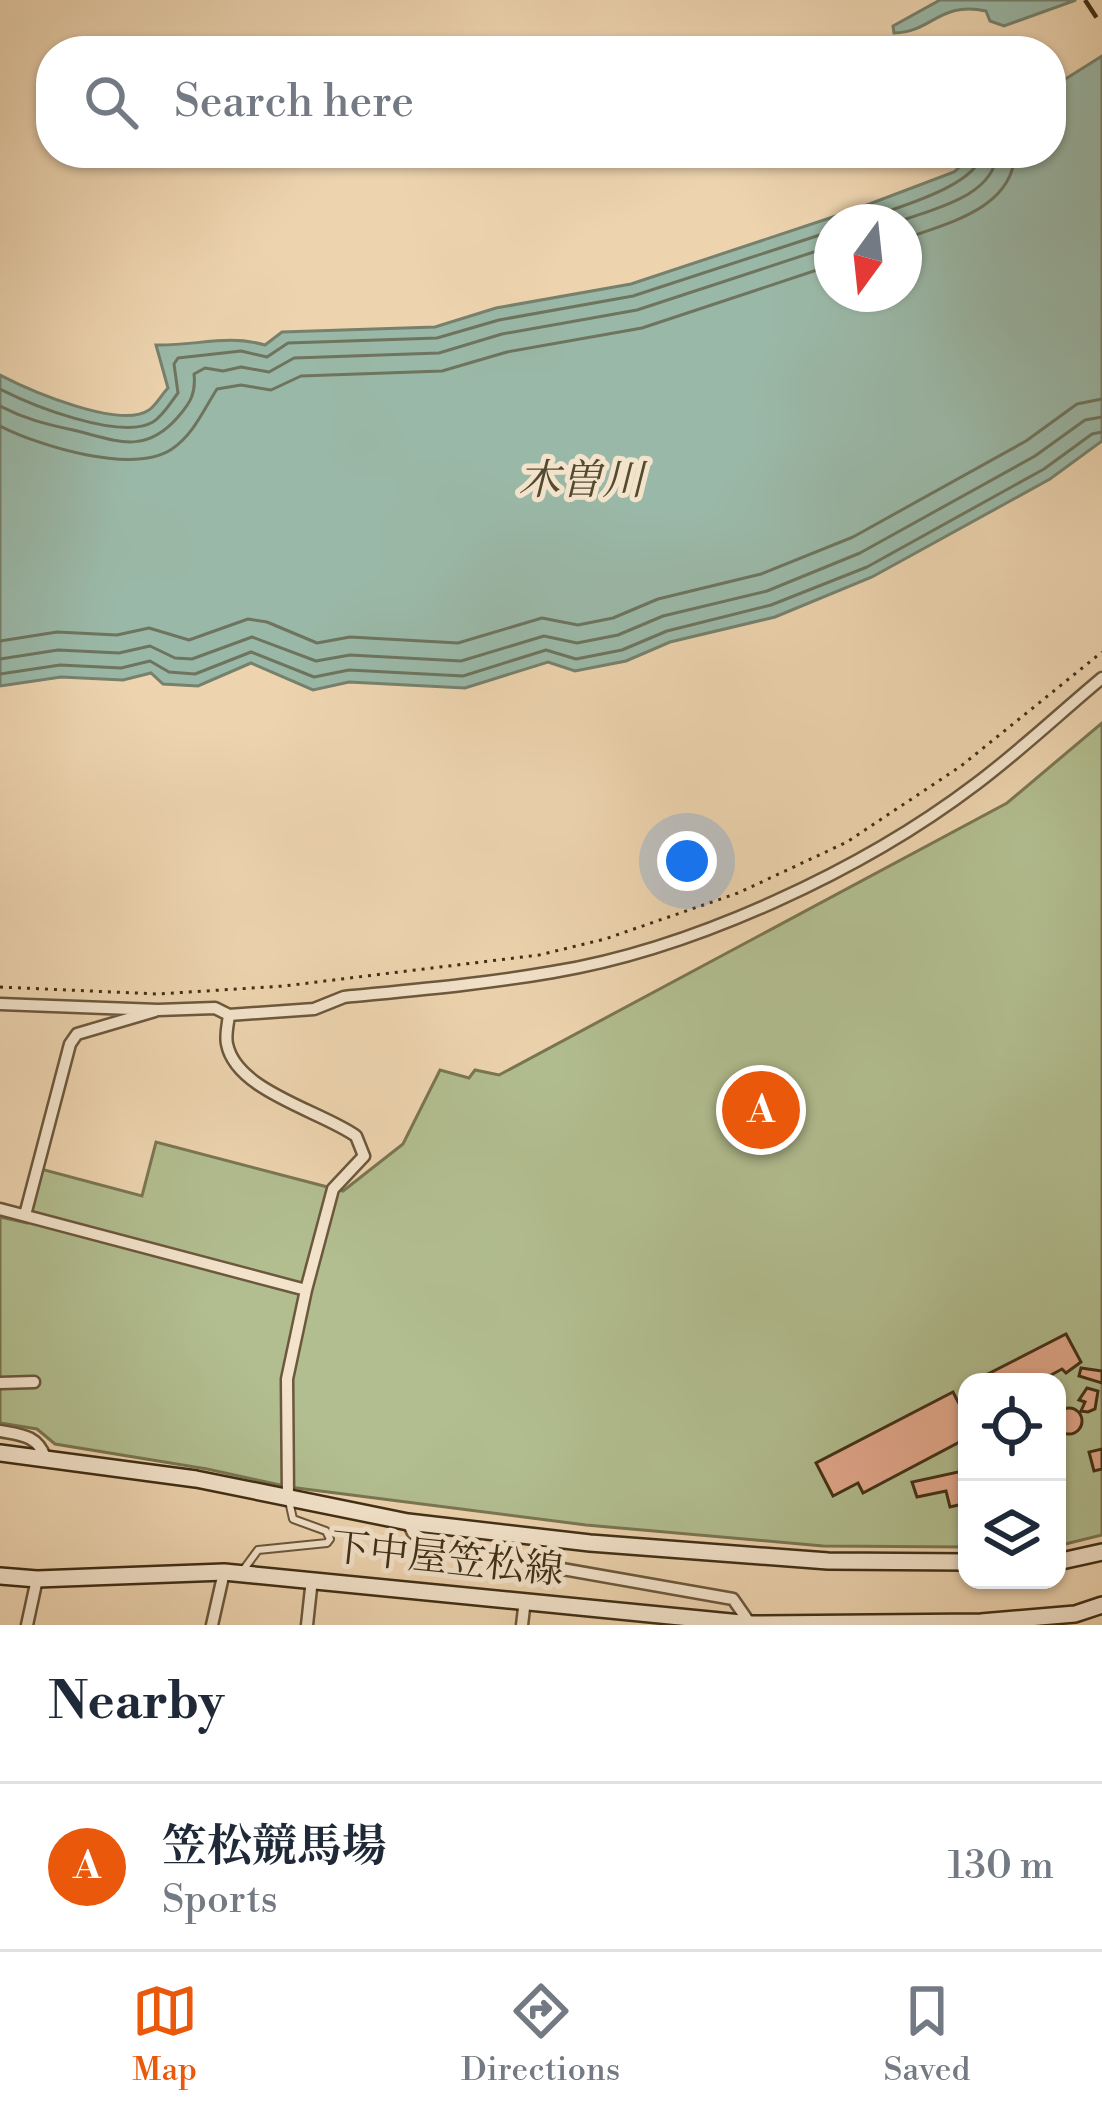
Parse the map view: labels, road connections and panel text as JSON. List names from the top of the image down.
{
  "streets": {
    "main road": ["下中屋笠松線"]
  },
  "water": ["木曽川"],
  "north": "bottom",
  "page": {
    "search": "Search here",
    "pins": "A",
    "heading": "Nearby",
    "list": [
      {
        "mark": "A",
        "name": "笠松競馬場",
        "note": "Sports",
        "value": "130 m"
      }
    ],
    "nav": ["Map", "Directions", "Saved"]
  }
}
